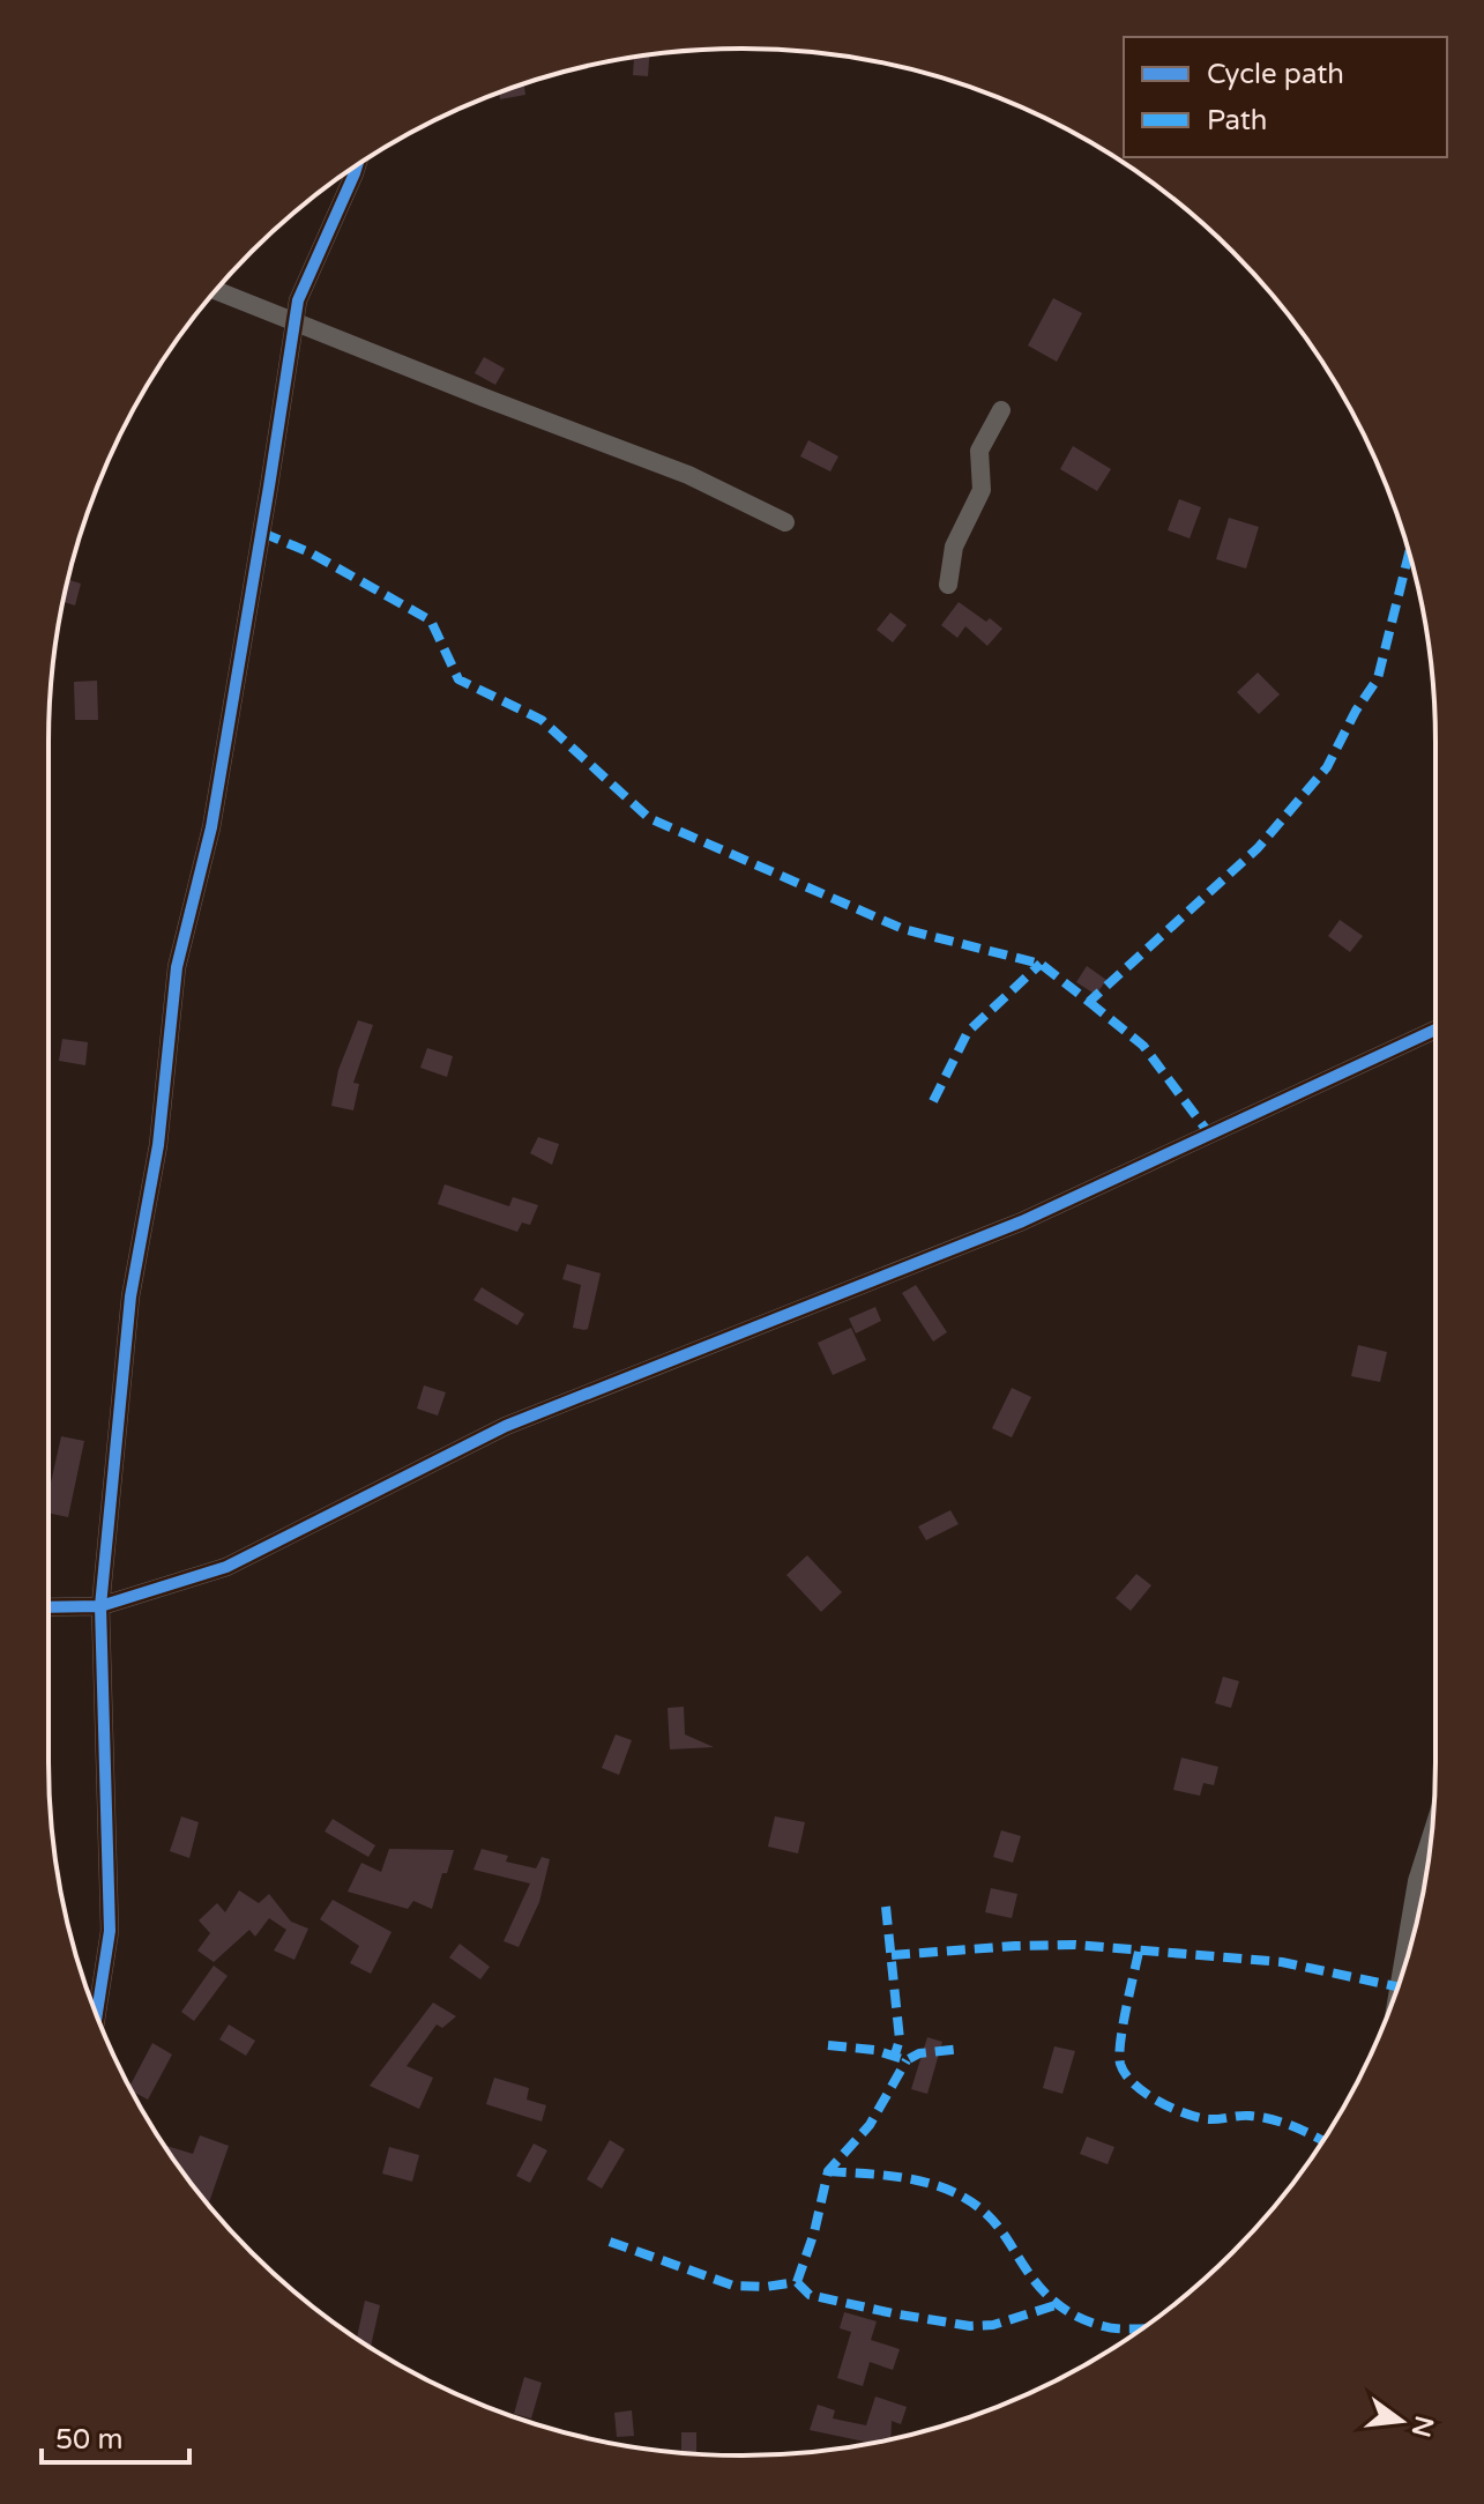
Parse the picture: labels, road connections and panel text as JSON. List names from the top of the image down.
{
  "legend": ["Cycle path", "Path"],
  "scale_bar": "50 m",
  "north": "right"
}
